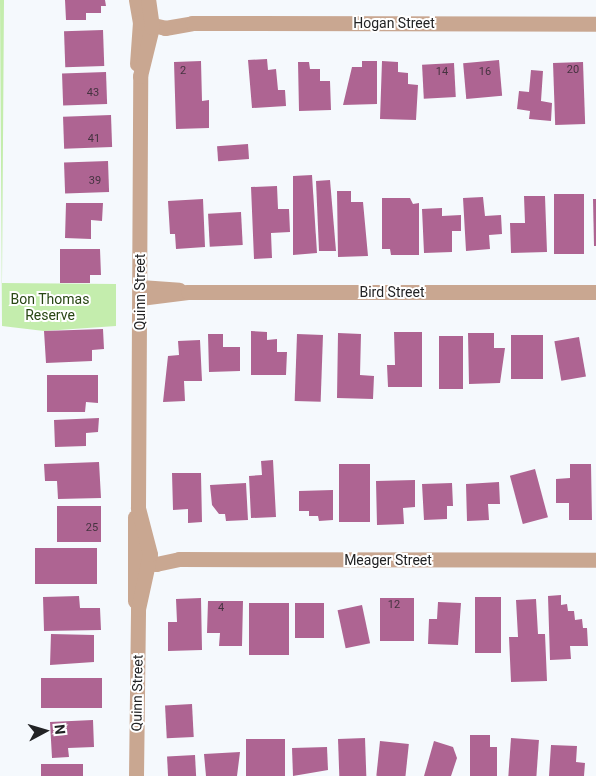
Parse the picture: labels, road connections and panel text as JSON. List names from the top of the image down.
{
  "streets": {
    "street": [
      "Hogan Street",
      "Quinn Street",
      "Bird Street",
      "Meager Street"
    ]
  },
  "crossings": [
    ["Hogan Street", "Quinn Street"],
    ["Quinn Street", "Bird Street"],
    ["Quinn Street", "Meager Street"]
  ],
  "parks": ["Bon Thomas Reserve"],
  "house_numbers": [
    "20",
    "2",
    "14",
    "16",
    "43",
    "41",
    "39",
    "25",
    "12",
    "4"
  ],
  "north": "right"
}
